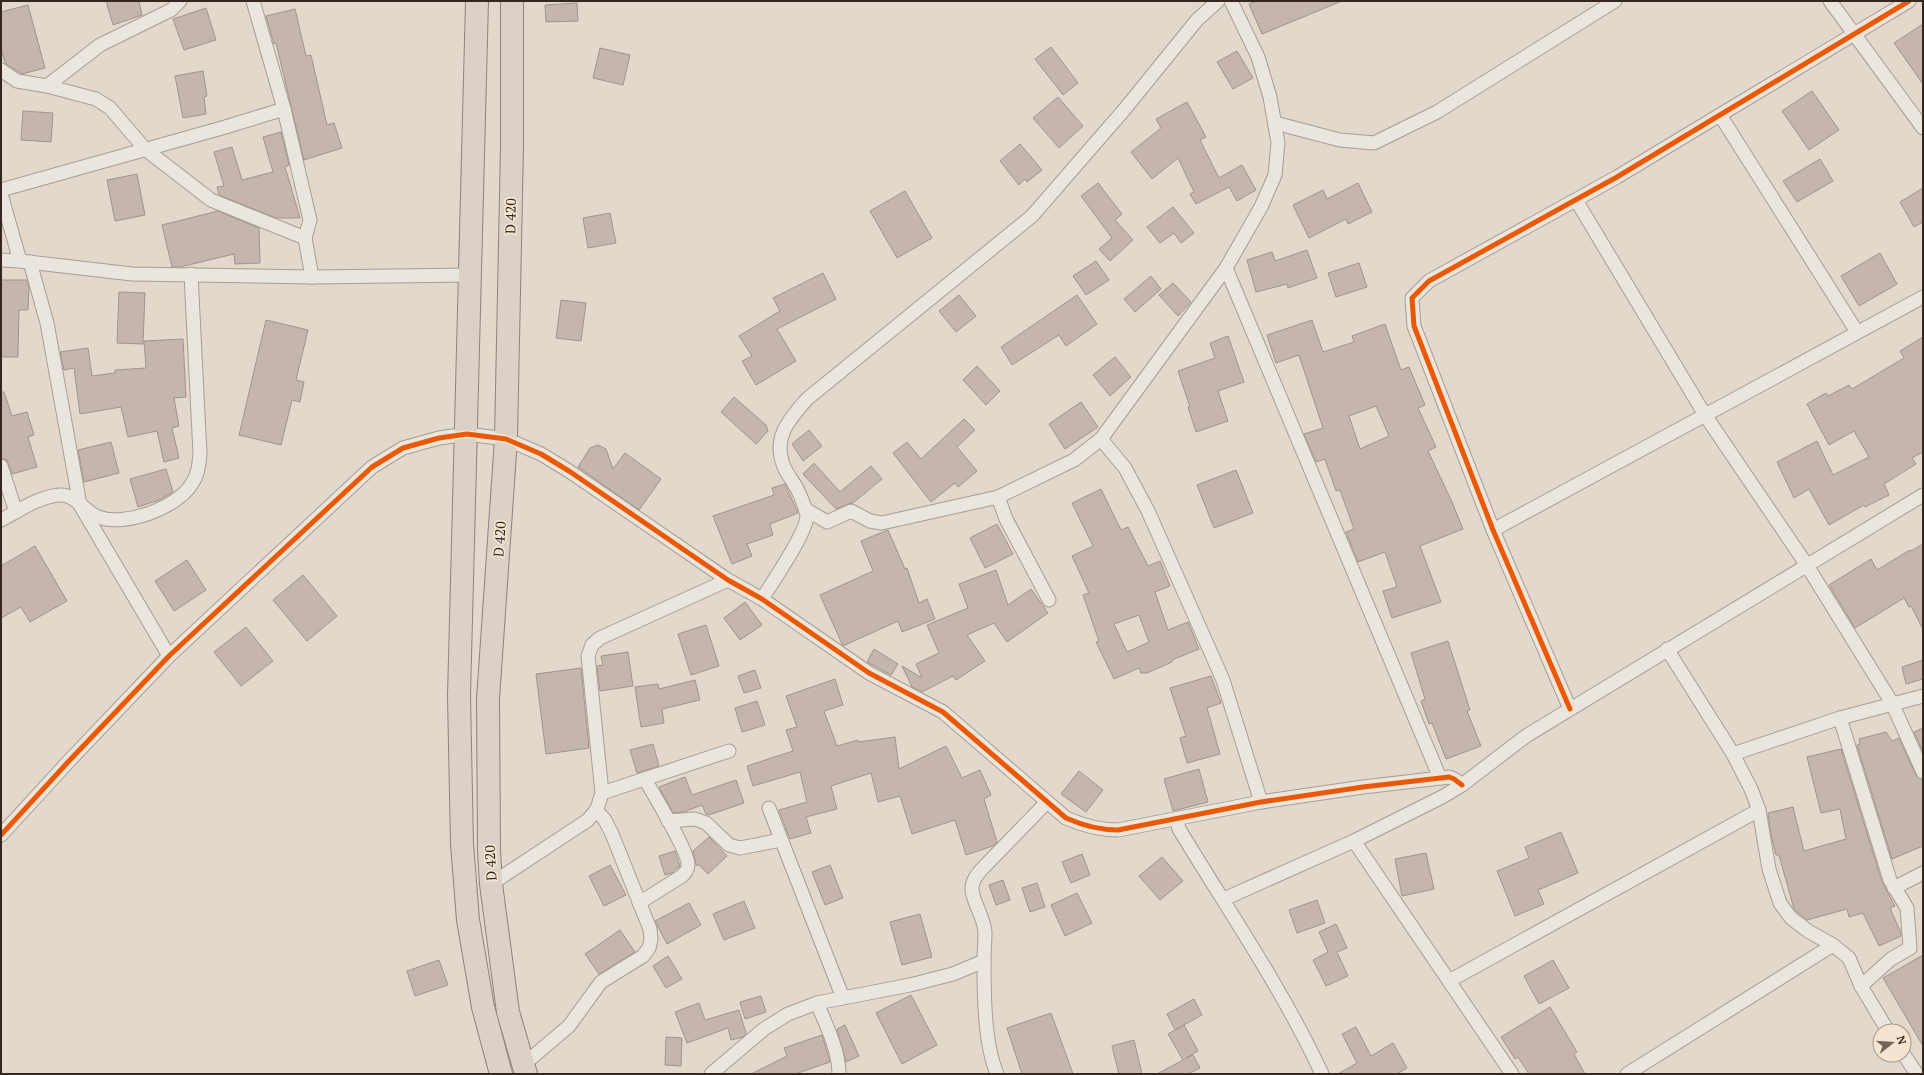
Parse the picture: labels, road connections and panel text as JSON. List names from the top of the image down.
{
  "streets": {
    "highway": ["D 420"]
  },
  "north": "right"
}
